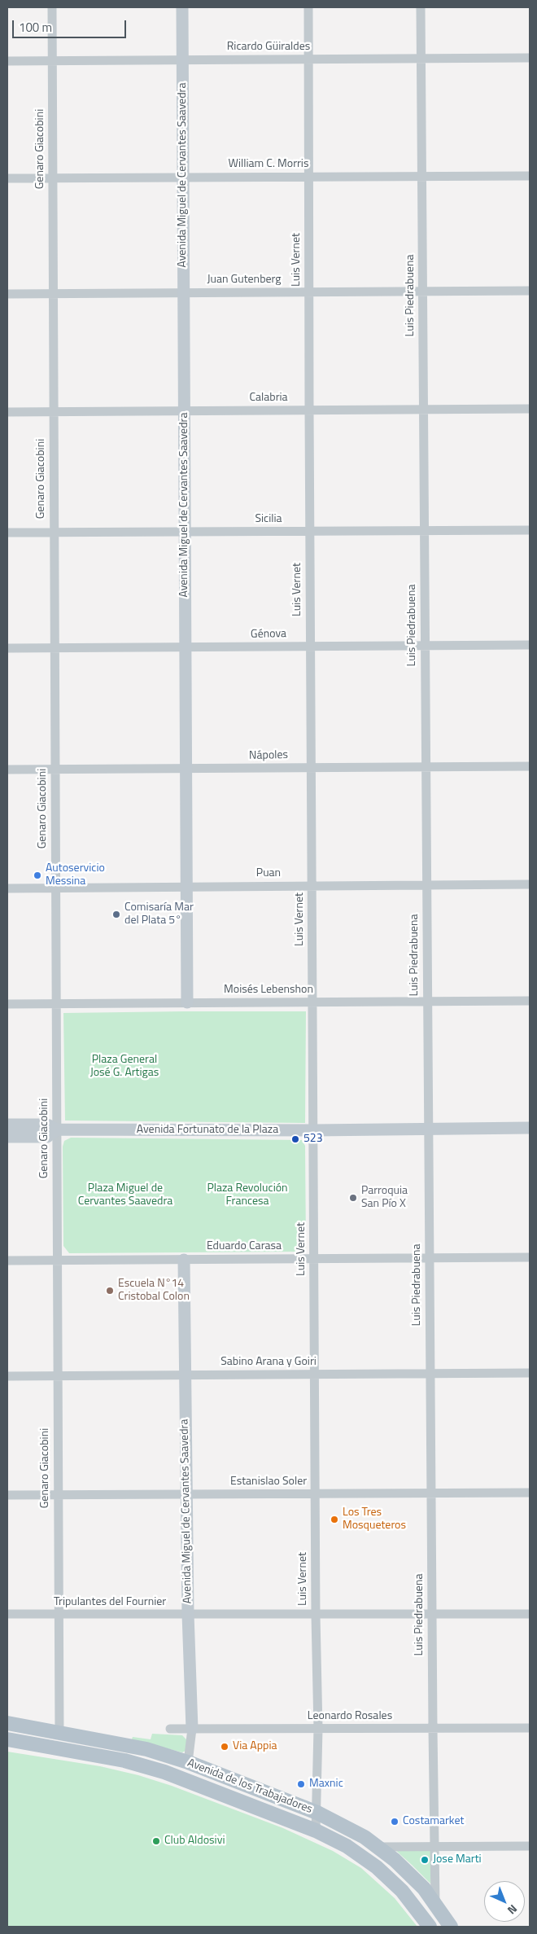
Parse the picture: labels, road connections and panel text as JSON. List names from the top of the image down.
{
  "streets": {
    "main road": ["Avenida de los Trabajadores"],
    "street": [
      "Ricardo Güiraldes",
      "Genaro Giacobini",
      "William C. Morris",
      "Avenida Miguel de Cervantes Saavedra",
      "Luis Vernet",
      "Juan Gutenberg",
      "Luis Piedrabuena",
      "Calabria",
      "Sicilia",
      "Génova",
      "Nápoles",
      "Puan",
      "Moisés Lebenshon",
      "Avenida Fortunato de la Plaza",
      "Eduardo Carasa",
      "Sabino Arana y Goiri",
      "Estanislao Soler",
      "Tripulantes del Fournier",
      "Leonardo Rosales"
    ]
  },
  "crossings": [
    ["Ricardo Güiraldes", "Genaro Giacobini"],
    ["Ricardo Güiraldes", "Avenida Miguel de Cervantes Saavedra"],
    ["Ricardo Güiraldes", "Luis Vernet"],
    ["Ricardo Güiraldes", "Luis Piedrabuena"],
    ["Genaro Giacobini", "William C. Morris"],
    ["Genaro Giacobini", "Juan Gutenberg"],
    ["Genaro Giacobini", "Calabria"],
    ["Genaro Giacobini", "Sicilia"],
    ["Genaro Giacobini", "Génova"],
    ["Genaro Giacobini", "Nápoles"],
    ["Genaro Giacobini", "Puan"],
    ["Genaro Giacobini", "Moisés Lebenshon"],
    ["Genaro Giacobini", "Avenida Fortunato de la Plaza"],
    ["Genaro Giacobini", "Eduardo Carasa"],
    ["Genaro Giacobini", "Sabino Arana y Goiri"],
    ["Genaro Giacobini", "Estanislao Soler"],
    ["Genaro Giacobini", "Tripulantes del Fournier"],
    ["Genaro Giacobini", "Avenida de los Trabajadores"],
    ["William C. Morris", "Avenida Miguel de Cervantes Saavedra"],
    ["William C. Morris", "Luis Vernet"],
    ["William C. Morris", "Luis Piedrabuena"],
    ["Avenida Miguel de Cervantes Saavedra", "Juan Gutenberg"],
    ["Avenida Miguel de Cervantes Saavedra", "Calabria"],
    ["Avenida Miguel de Cervantes Saavedra", "Sicilia"],
    ["Avenida Miguel de Cervantes Saavedra", "Génova"],
    ["Avenida Miguel de Cervantes Saavedra", "Nápoles"],
    ["Avenida Miguel de Cervantes Saavedra", "Puan"],
    ["Avenida Miguel de Cervantes Saavedra", "Moisés Lebenshon"],
    ["Avenida Miguel de Cervantes Saavedra", "Eduardo Carasa"],
    ["Avenida Miguel de Cervantes Saavedra", "Sabino Arana y Goiri"],
    ["Avenida Miguel de Cervantes Saavedra", "Estanislao Soler"],
    ["Avenida Miguel de Cervantes Saavedra", "Tripulantes del Fournier"],
    ["Avenida Miguel de Cervantes Saavedra", "Leonardo Rosales"],
    ["Avenida Miguel de Cervantes Saavedra", "Avenida de los Trabajadores"],
    ["Luis Vernet", "Juan Gutenberg"],
    ["Luis Vernet", "Calabria"],
    ["Luis Vernet", "Sicilia"],
    ["Luis Vernet", "Génova"],
    ["Luis Vernet", "Nápoles"],
    ["Luis Vernet", "Puan"],
    ["Luis Vernet", "Moisés Lebenshon"],
    ["Luis Vernet", "Avenida Fortunato de la Plaza"],
    ["Luis Vernet", "Eduardo Carasa"],
    ["Luis Vernet", "Sabino Arana y Goiri"],
    ["Luis Vernet", "Estanislao Soler"],
    ["Luis Vernet", "Tripulantes del Fournier"],
    ["Luis Vernet", "Leonardo Rosales"],
    ["Luis Vernet", "Avenida de los Trabajadores"],
    ["Juan Gutenberg", "Luis Piedrabuena"],
    ["Luis Piedrabuena", "Calabria"],
    ["Luis Piedrabuena", "Sicilia"],
    ["Luis Piedrabuena", "Génova"],
    ["Luis Piedrabuena", "Nápoles"],
    ["Luis Piedrabuena", "Puan"],
    ["Luis Piedrabuena", "Moisés Lebenshon"],
    ["Luis Piedrabuena", "Avenida Fortunato de la Plaza"],
    ["Luis Piedrabuena", "Eduardo Carasa"],
    ["Luis Piedrabuena", "Sabino Arana y Goiri"],
    ["Luis Piedrabuena", "Estanislao Soler"],
    ["Luis Piedrabuena", "Tripulantes del Fournier"],
    ["Luis Piedrabuena", "Leonardo Rosales"],
    ["Luis Piedrabuena", "Avenida de los Trabajadores"]
  ],
  "parks": ["Plaza General José G. Artigas", "Plaza Miguel de Cervantes Saavedra", "Plaza Revolución Francesa"],
  "places": [
    "Autoservicio Messina",
    "Comisaría Mar del Plata 5°",
    "523",
    "Parroquia San Pío X",
    "Escuela N°14 Cristobal Colon",
    "Los Tres Mosqueteros",
    "Via Appia",
    "Maxnic",
    "Costamarket",
    "Club Aldosivi",
    "Jose Marti"
  ],
  "scale_bar": "100 m",
  "north": "bottom right"
}
